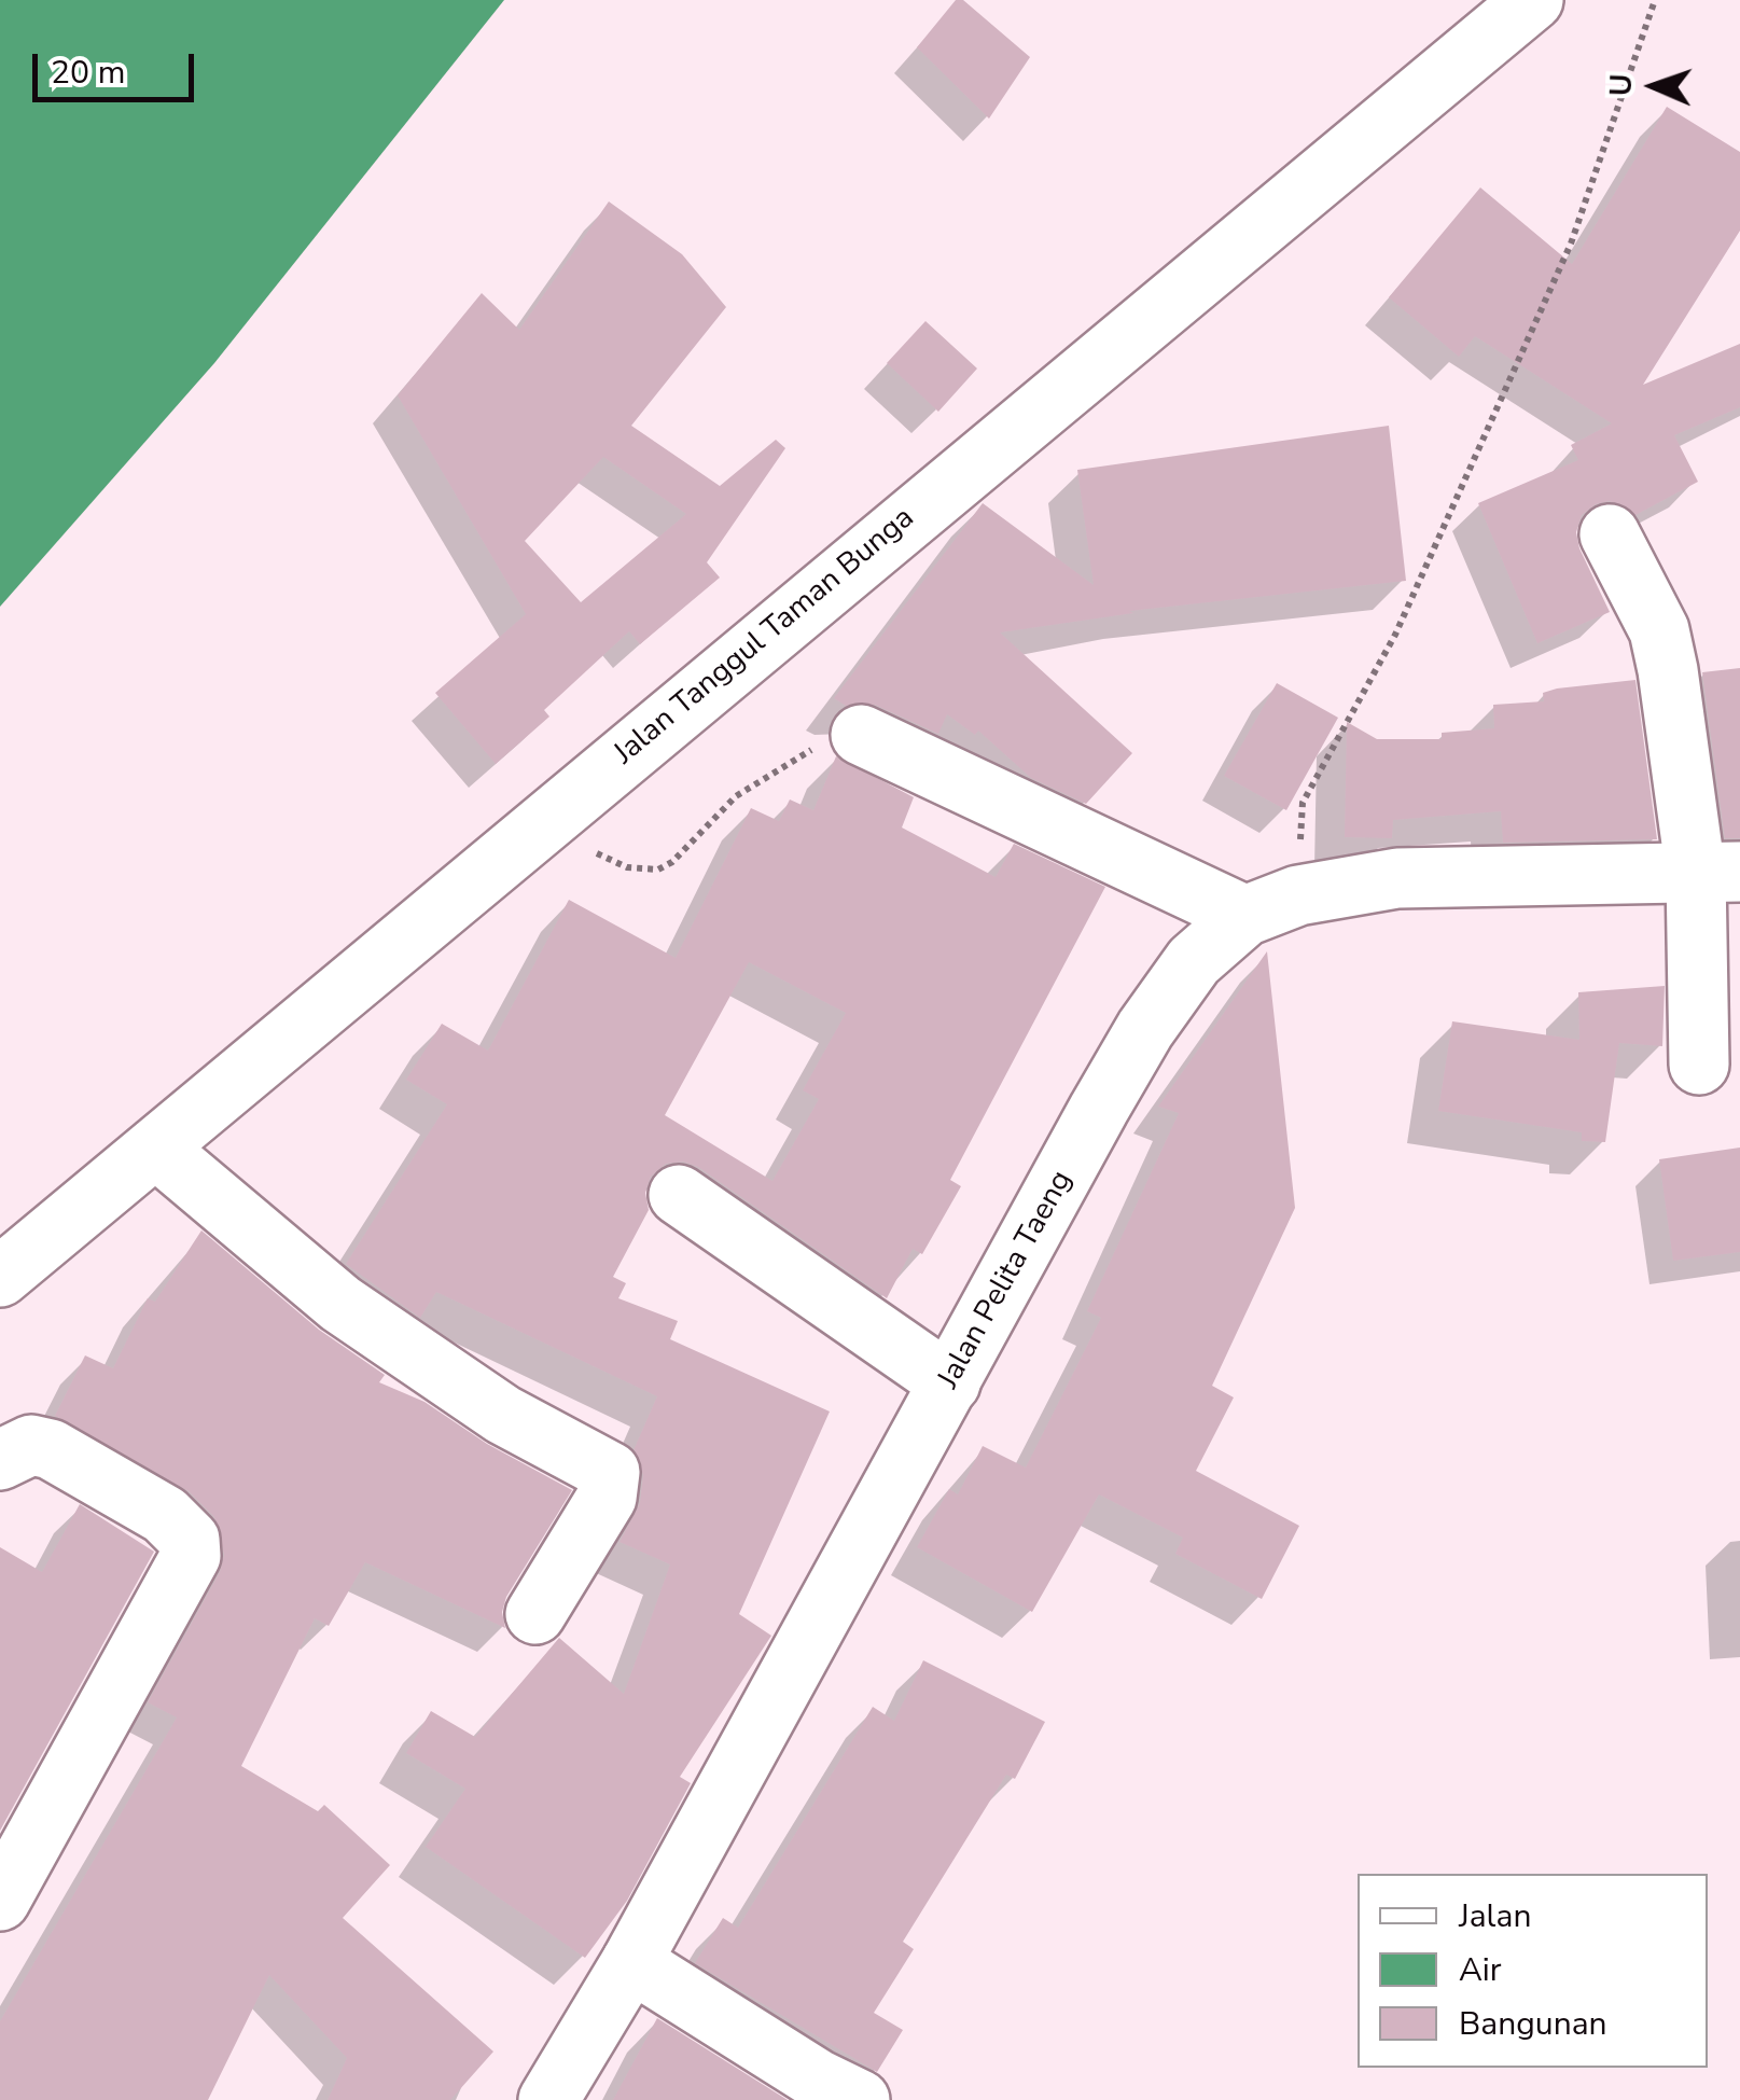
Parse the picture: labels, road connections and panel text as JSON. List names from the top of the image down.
{
  "streets": {
    "street": ["Jalan Tanggul Taman Bunga", "Jalan Pelita Taeng"]
  },
  "legend": ["Jalan", "Air", "Bangunan"],
  "scale_bar": "20 m",
  "north": "left"
}
